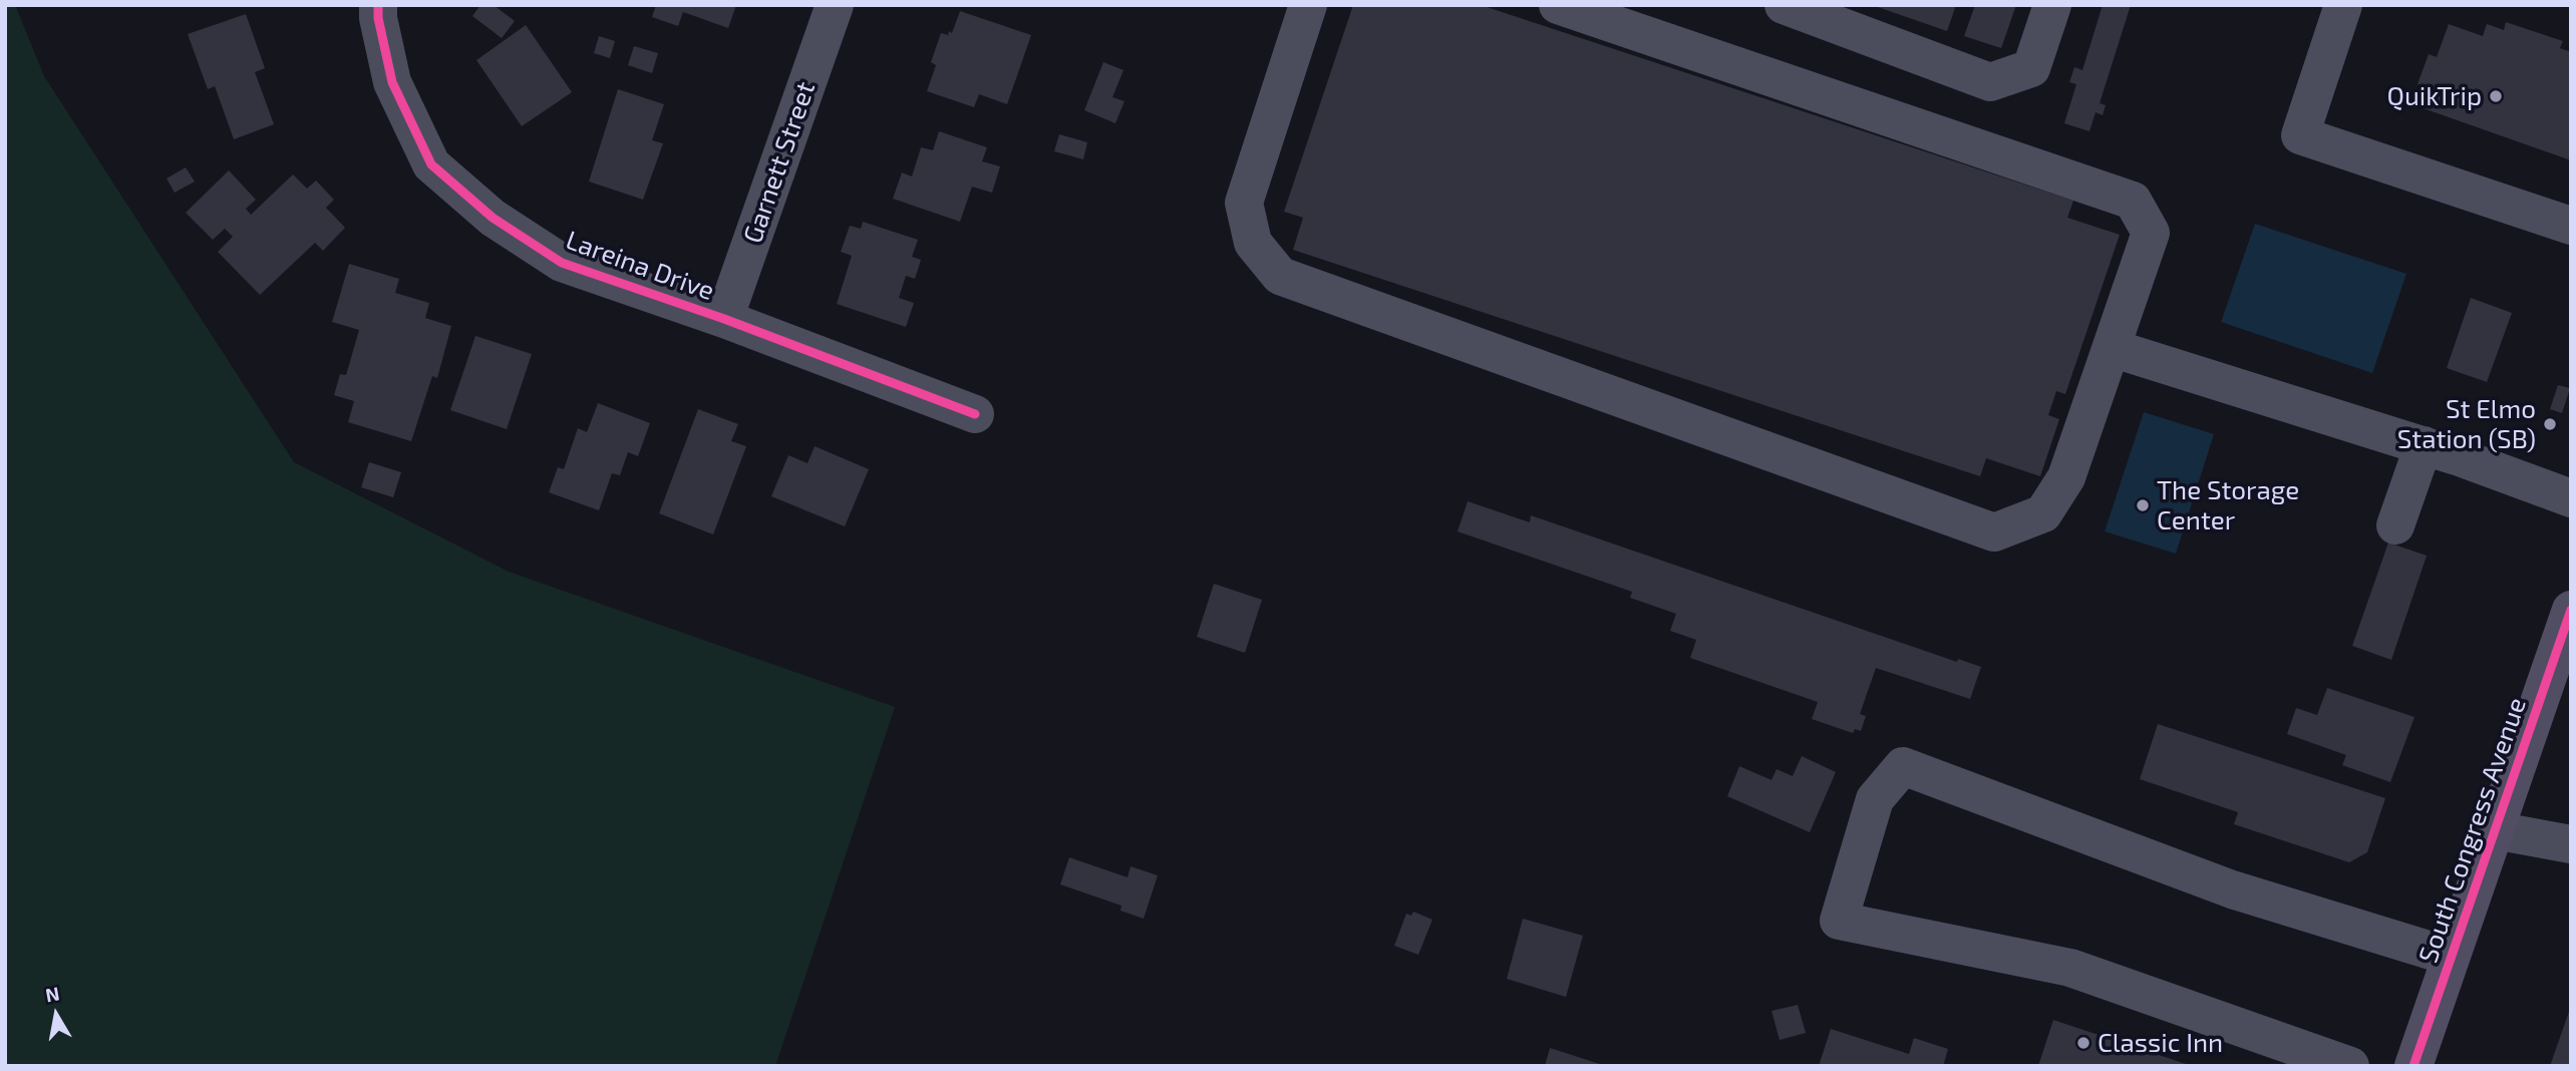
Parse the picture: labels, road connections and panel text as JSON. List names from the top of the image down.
{
  "streets": {
    "main road": ["South Congress Avenue"],
    "street": ["Garnett Street", "Lareina Drive"]
  },
  "crossings": [
    ["Garnett Street", "Lareina Drive"]
  ],
  "places": [
    "QuikTrip",
    "St Elmo Station (SB)",
    "The Storage Center",
    "Classic Inn"
  ],
  "north": "top"
}
